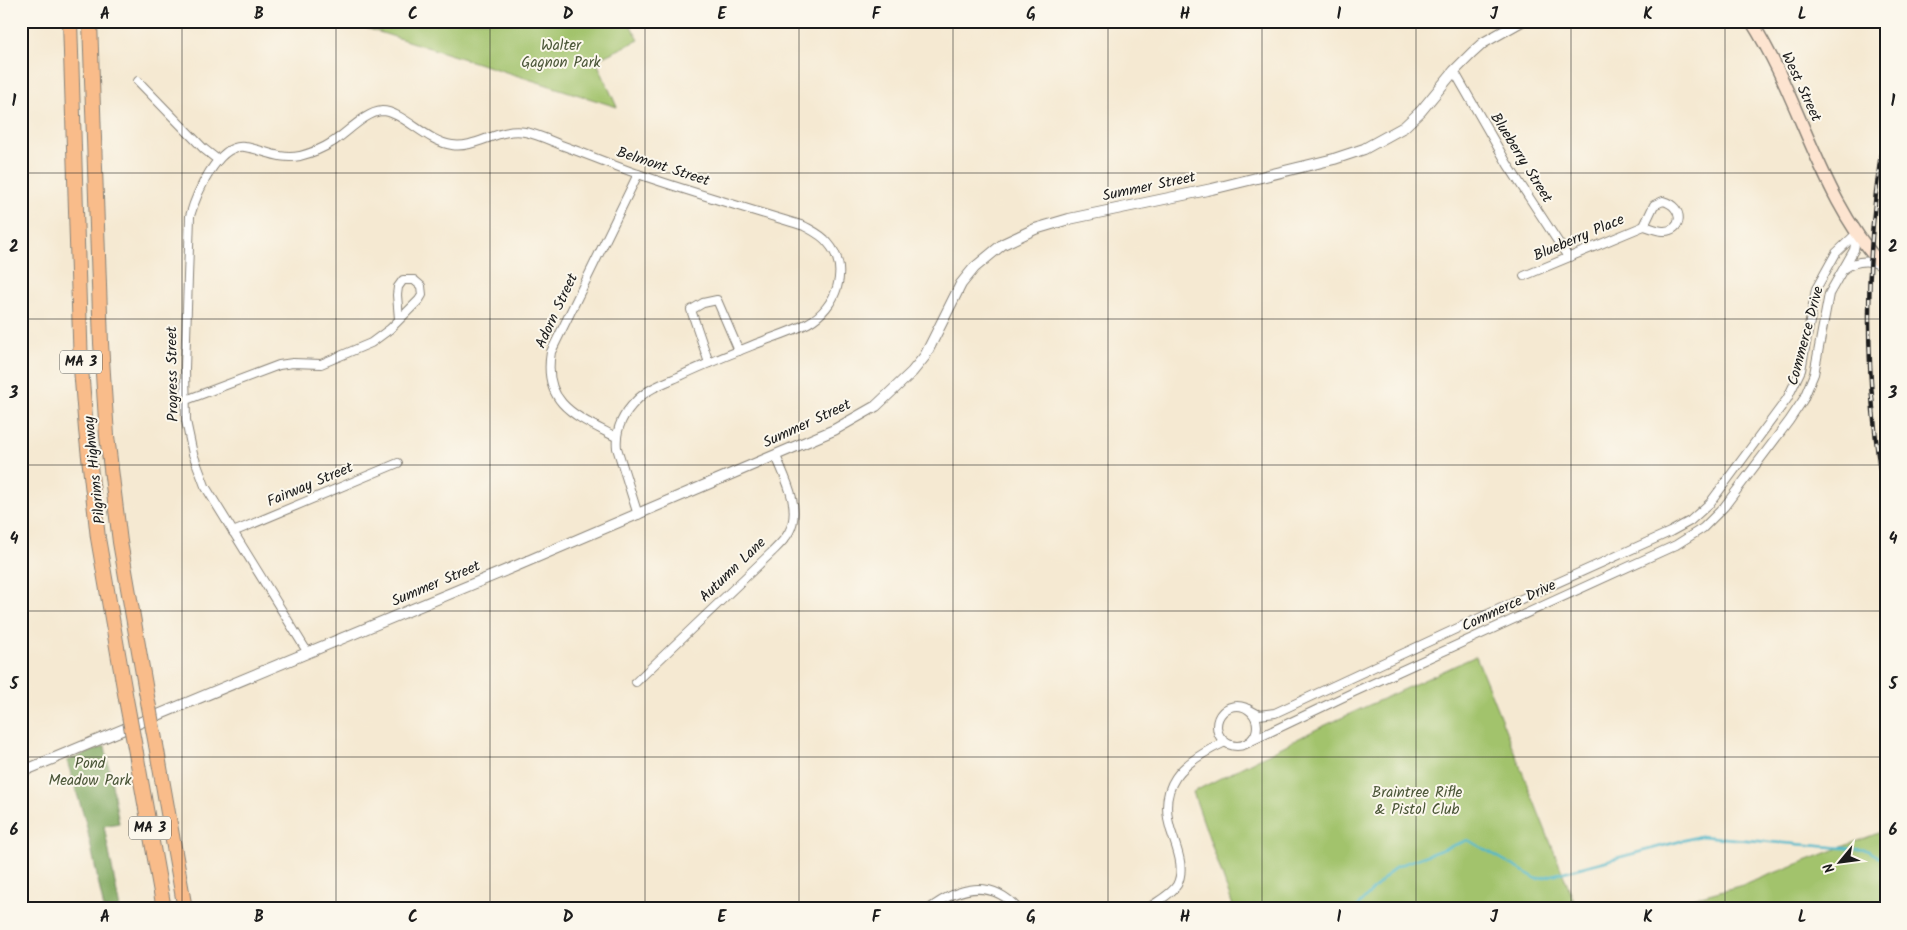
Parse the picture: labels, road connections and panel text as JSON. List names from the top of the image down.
{
  "streets": {
    "highway": ["MA 3", "Pilgrims Highway"],
    "main road": ["West Street"],
    "street": [
      "Blueberry Street",
      "Belmont Street",
      "Summer Street",
      "Blueberry Place",
      "Adorn Street",
      "Commerce Drive",
      "Progress Street",
      "Fairway Street",
      "Autumn Lane"
    ]
  },
  "crossings": [
    ["West Street", "Commerce Drive"],
    ["Blueberry Street", "Summer Street"],
    ["Blueberry Street", "Blueberry Place"],
    ["Belmont Street", "Adorn Street"],
    ["Belmont Street", "Progress Street"],
    ["Summer Street", "Progress Street"],
    ["Summer Street", "Autumn Lane"],
    ["Progress Street", "Fairway Street"]
  ],
  "parks": ["Walter Gagnon Park", "Pond Meadow Park", "Braintree Rifle & Pistol Club"],
  "north": "bottom left",
  "grid": {
    "columns": [
      "A",
      "B",
      "C",
      "D",
      "E",
      "F",
      "G",
      "H",
      "I",
      "J",
      "K",
      "L"
    ],
    "rows": [
      "1",
      "2",
      "3",
      "4",
      "5",
      "6"
    ]
  }
}
